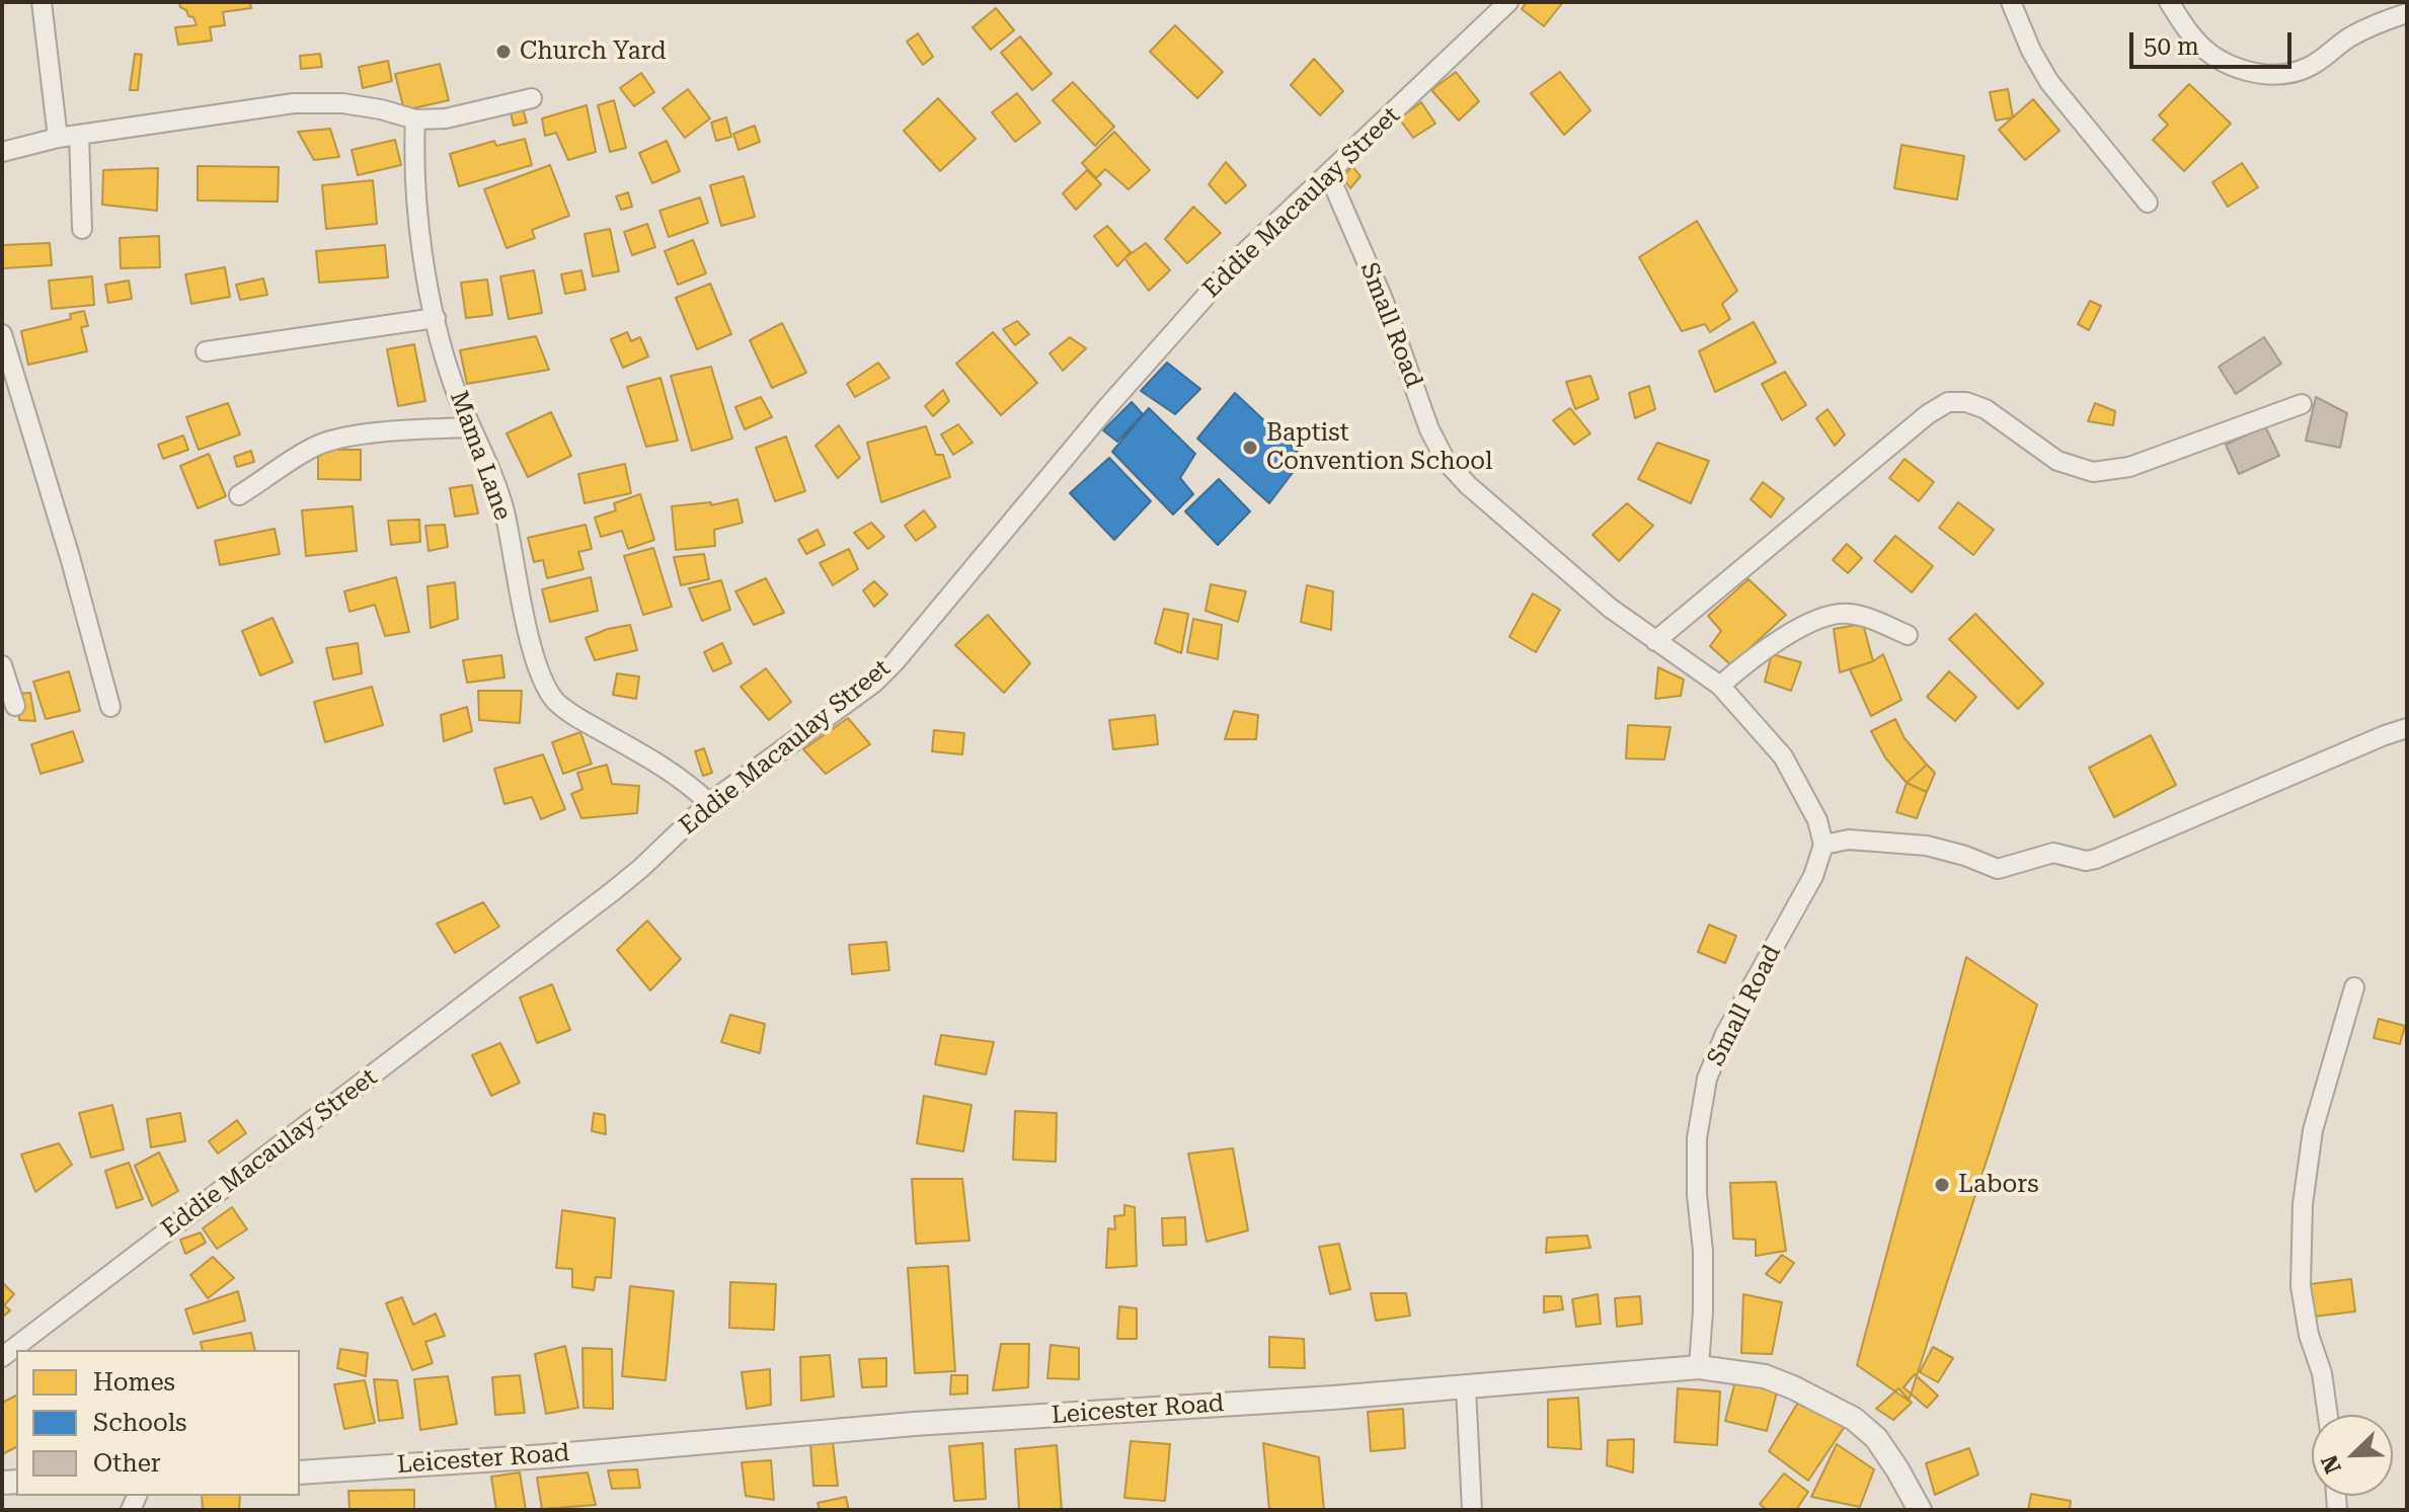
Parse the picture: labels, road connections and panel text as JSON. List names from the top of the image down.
{
  "streets": {
    "street": [
      "Eddie Macaulay Street",
      "Small Road",
      "Mama Lane",
      "Leicester Road"
    ]
  },
  "crossings": [
    ["Eddie Macaulay Street", "Small Road"],
    ["Eddie Macaulay Street", "Mama Lane"],
    ["Small Road", "Leicester Road"]
  ],
  "places": ["Church Yard", "Baptist Convention School", "Labors"],
  "legend": ["Homes", "Schools", "Other"],
  "scale_bar": "50 m",
  "north": "bottom left"
}
